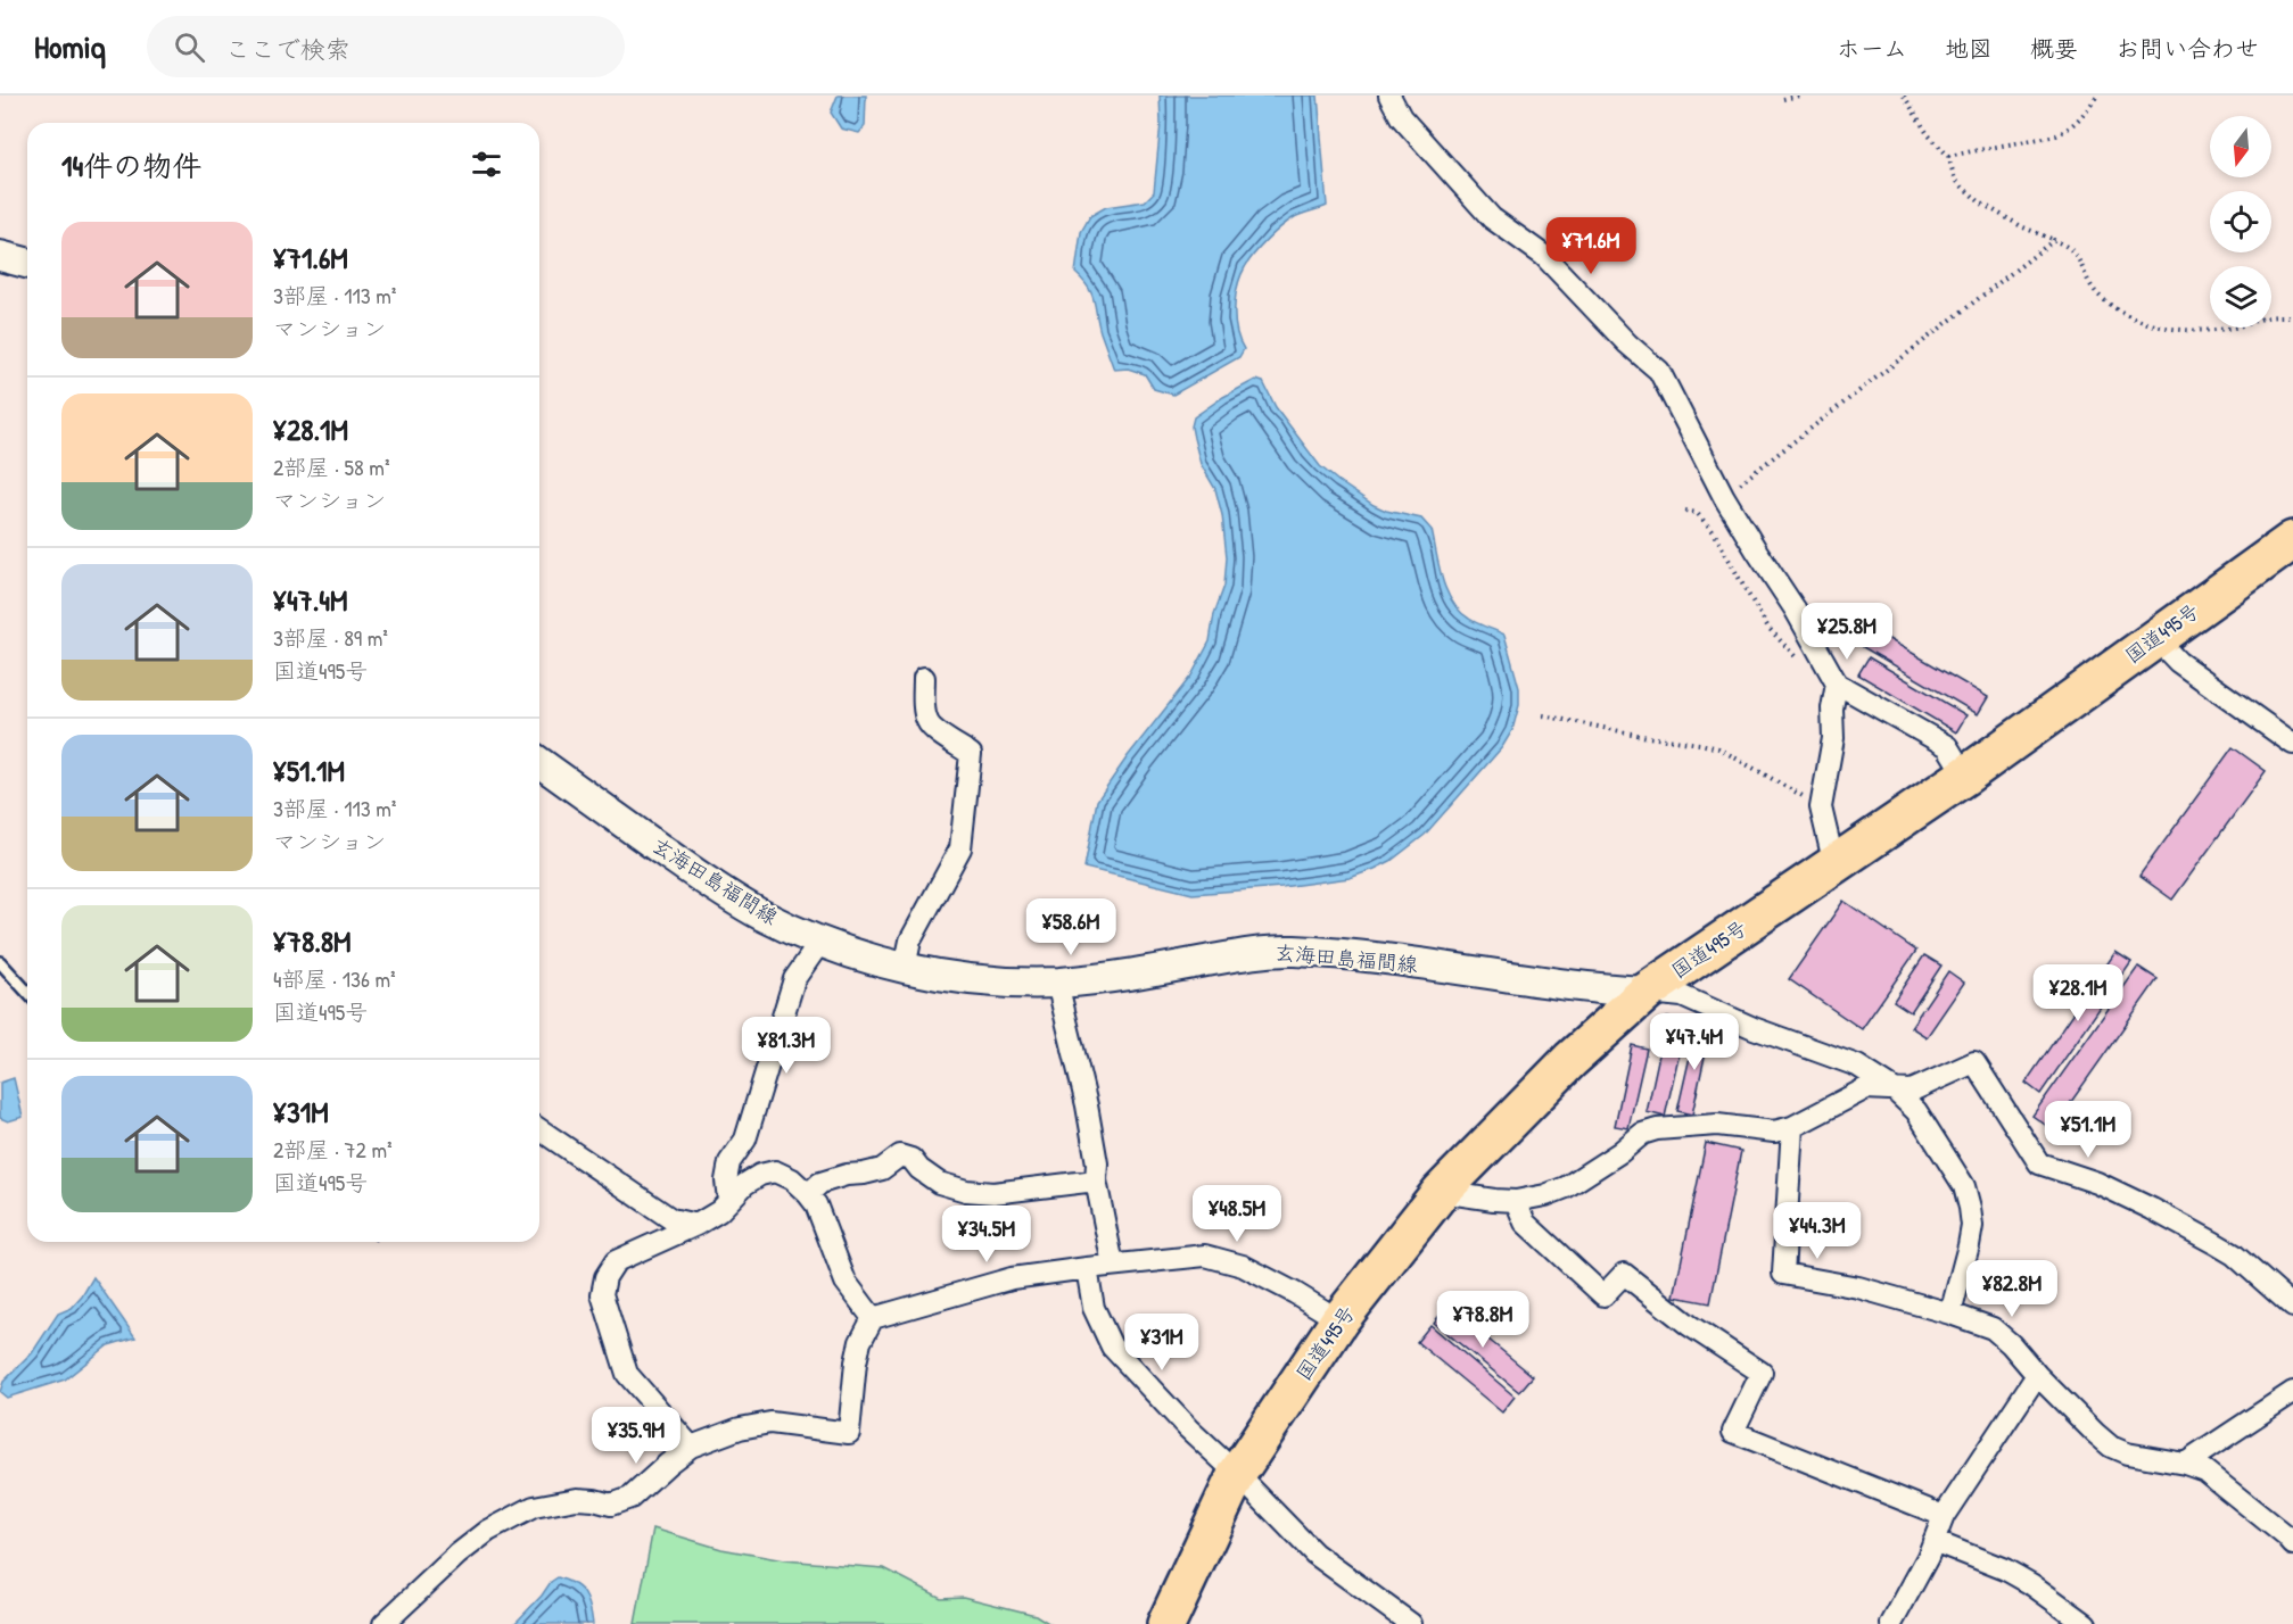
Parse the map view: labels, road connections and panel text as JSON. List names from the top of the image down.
{
  "streets": {
    "highway": ["国道495号"],
    "main road": ["玄海田島福間線"]
  },
  "crossings": [
    ["国道495号", "玄海田島福間線"]
  ],
  "north": "bottom",
  "page": {
    "header": "Homiq",
    "search": "ここで検索",
    "nav": [
      "ホーム",
      "地図",
      "概要",
      "お問い合わせ"
    ],
    "heading": "14件の物件",
    "list": [
      {
        "name": "¥71.6M",
        "note": "3部屋 · 113 m² · マンション"
      },
      {
        "name": "¥28.1M",
        "note": "2部屋 · 58 m² · マンション"
      },
      {
        "name": "¥47.4M",
        "note": "3部屋 · 89 m² · 国道495号"
      },
      {
        "name": "¥51.1M",
        "note": "3部屋 · 113 m² · マンション"
      },
      {
        "name": "¥78.8M",
        "note": "4部屋 · 136 m² · 国道495号"
      },
      {
        "name": "¥31M",
        "note": "2部屋 · 72 m² · 国道495号"
      }
    ],
    "price": [
      "¥71.6M",
      "¥25.8M",
      "¥58.6M",
      "¥28.1M",
      "¥47.4M",
      "¥81.3M",
      "¥51.1M",
      "¥48.5M",
      "¥44.3M",
      "¥34.5M",
      "¥82.8M",
      "¥78.8M",
      "¥31M",
      "¥35.9M"
    ]
  }
}
